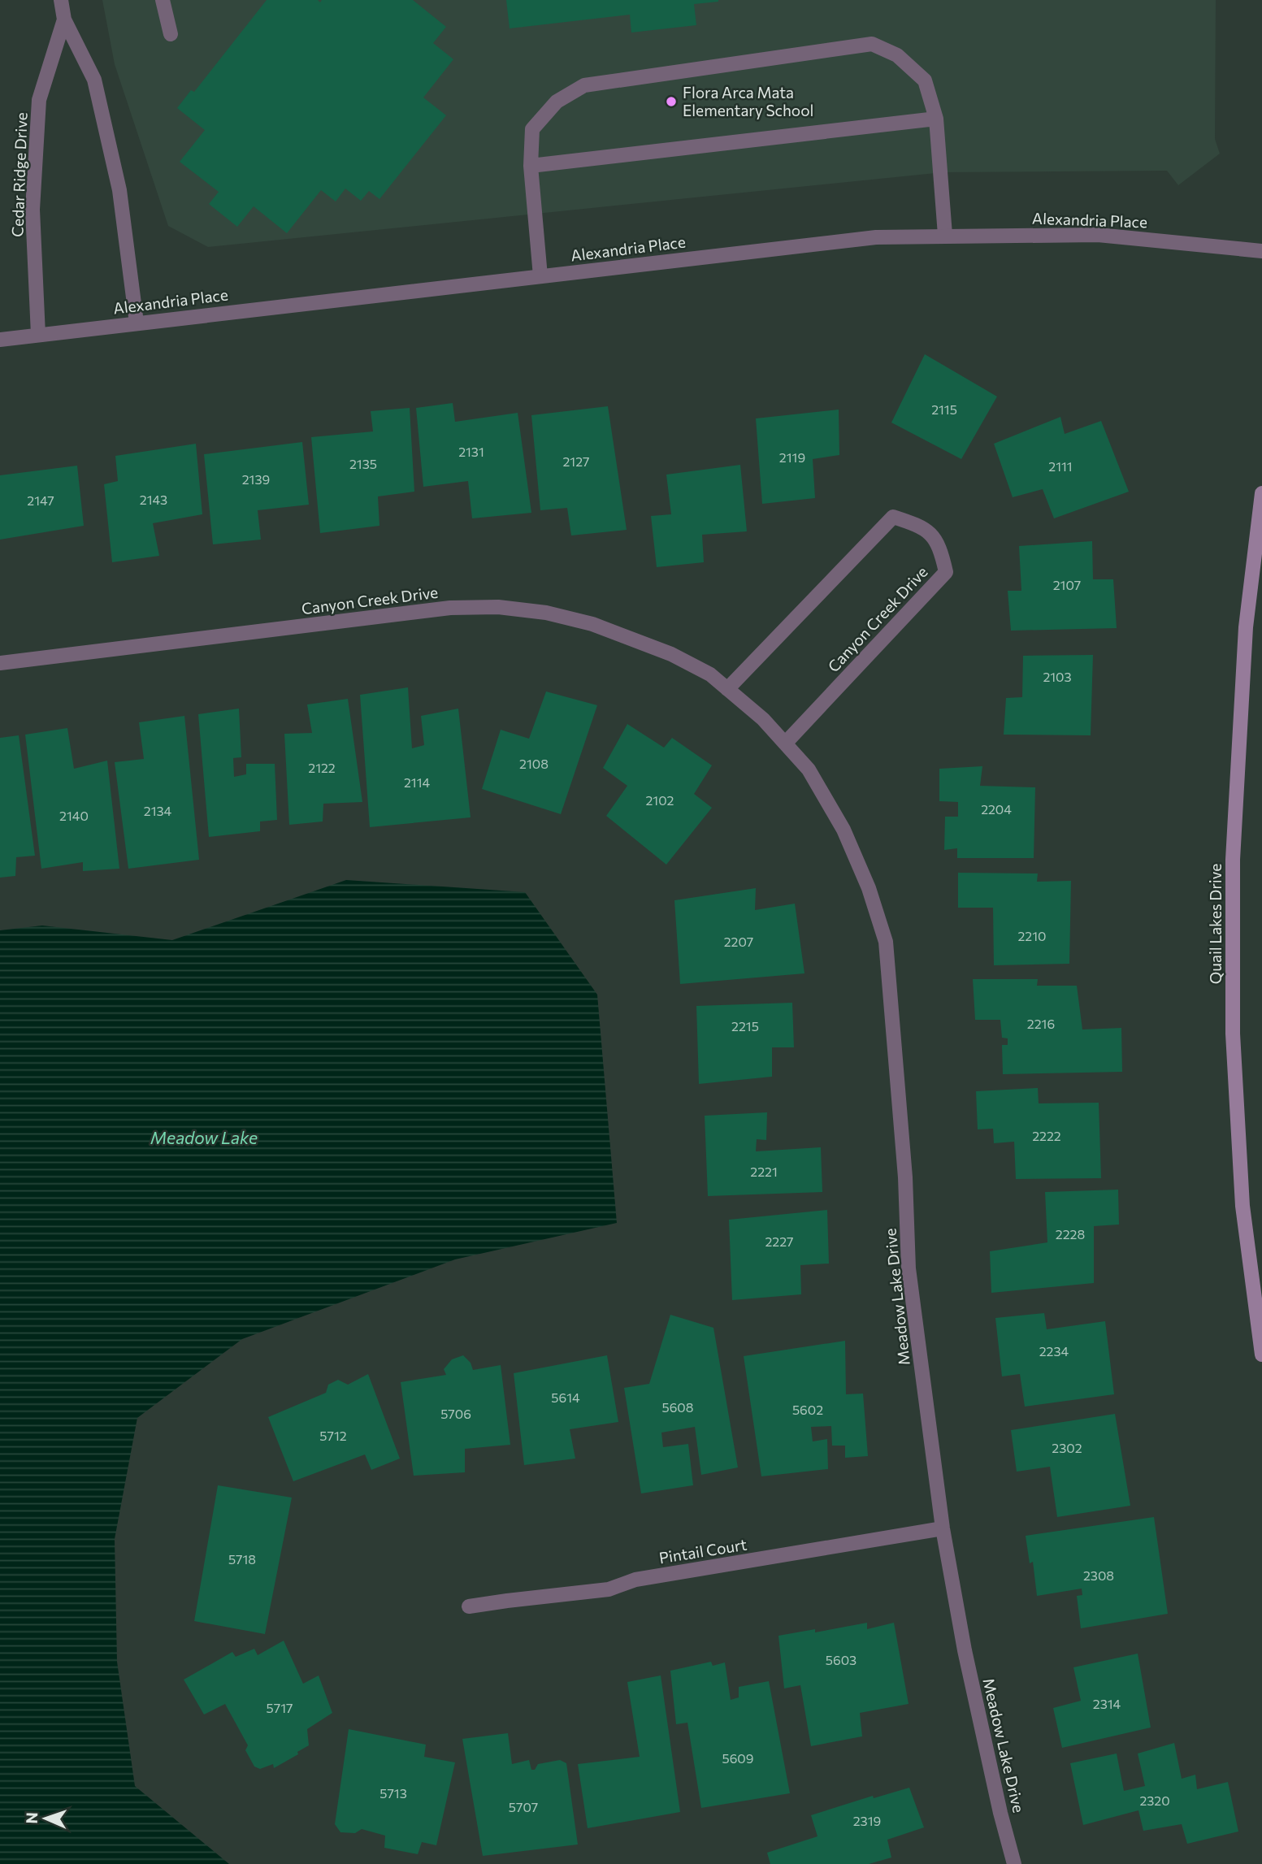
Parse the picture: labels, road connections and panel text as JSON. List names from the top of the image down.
{
  "streets": {
    "main road": ["Quail Lakes Drive"],
    "street": [
      "Cedar Ridge Drive",
      "Alexandria Place",
      "Canyon Creek Drive",
      "Meadow Lake Drive",
      "Pintail Court"
    ]
  },
  "crossings": [
    ["Cedar Ridge Drive", "Alexandria Place"],
    ["Canyon Creek Drive", "Meadow Lake Drive"],
    ["Meadow Lake Drive", "Pintail Court"]
  ],
  "water": ["Meadow Lake"],
  "places": ["Flora Arca Mata Elementary School"],
  "house_numbers": [
    "2115",
    "2131",
    "2119",
    "2127",
    "2135",
    "2111",
    "2139",
    "2143",
    "2147",
    "2107",
    "2103",
    "2108",
    "2122",
    "2114",
    "2102",
    "2204",
    "2134",
    "2140",
    "2210",
    "2207",
    "2216",
    "2215",
    "2222",
    "2221",
    "2228",
    "2227",
    "2234",
    "5614",
    "5608",
    "5602",
    "5706",
    "5712",
    "2302",
    "5718",
    "2308",
    "5603",
    "2314",
    "5717",
    "5609",
    "5713",
    "2320",
    "5707",
    "2319"
  ],
  "north": "left"
}
